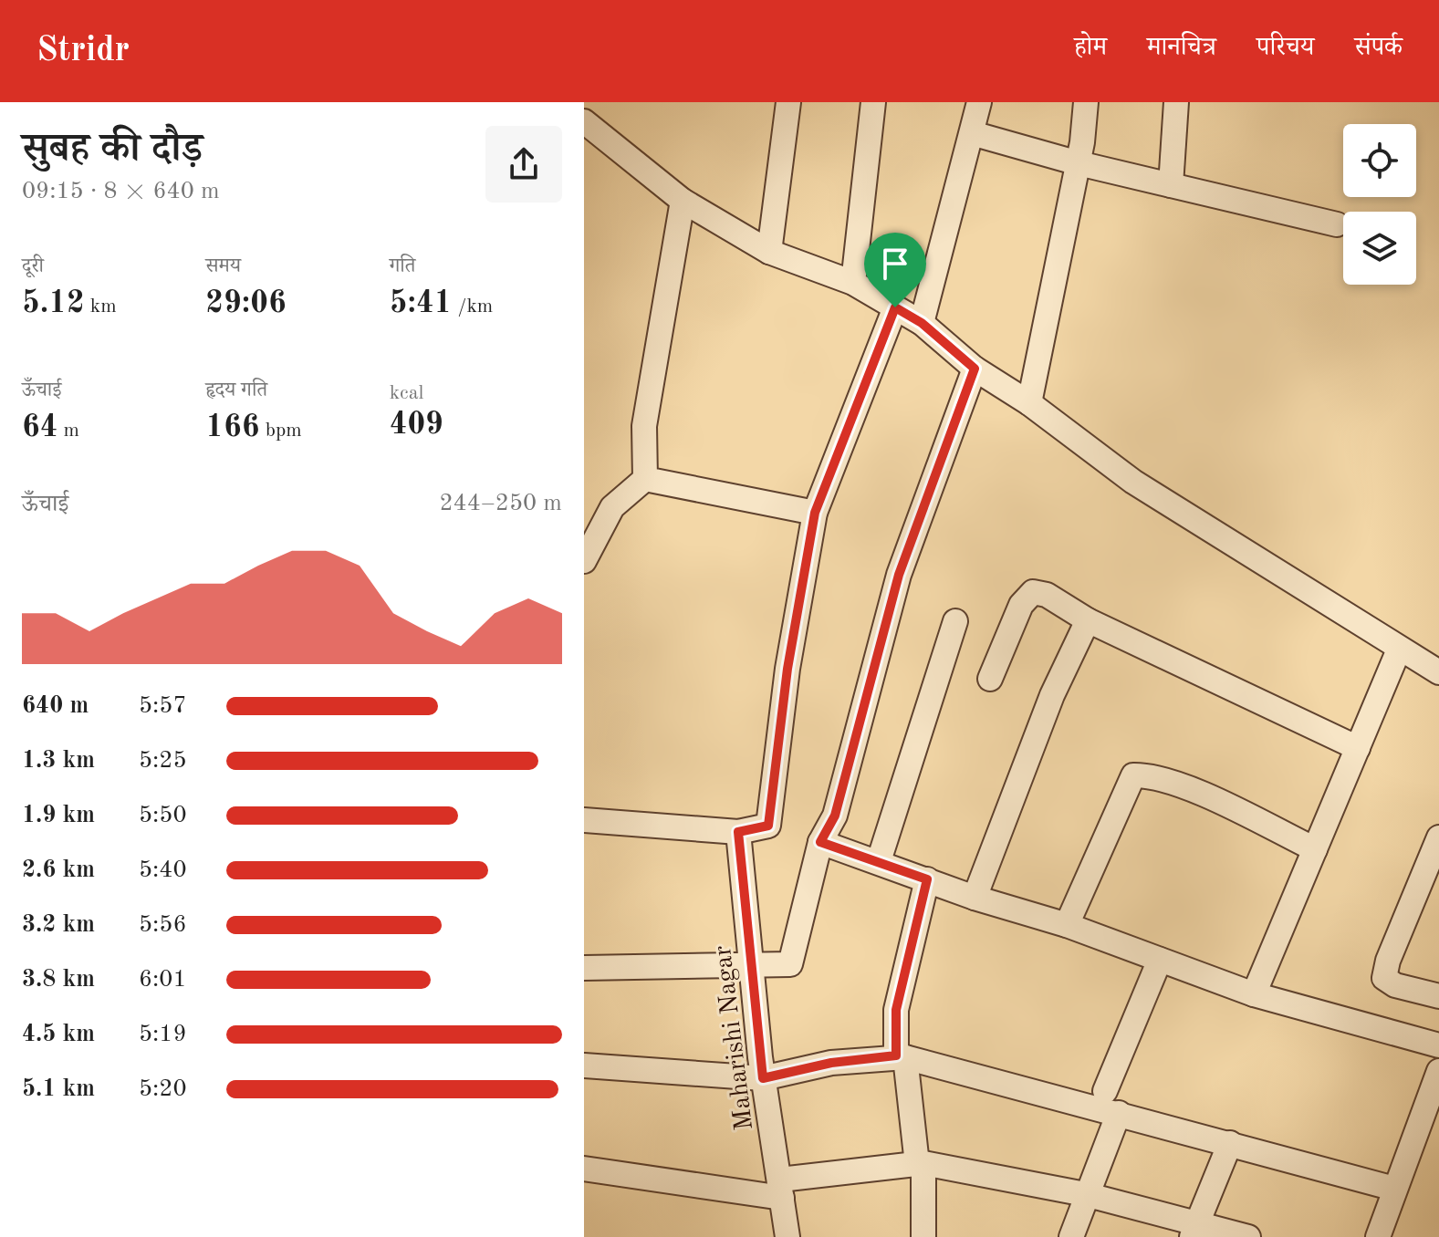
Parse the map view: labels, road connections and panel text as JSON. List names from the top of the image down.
{
  "streets": {
    "street": ["Maharishi Nagar"]
  },
  "page": {
    "header": "Stridr",
    "nav": [
      "होम",
      "मानचित्र",
      "परिचय",
      "संपर्क"
    ],
    "heading": ["सुबह की दौड़", "09:15 · 8 × 640 m"],
    "stats": [
      ["दूरी", "5.12 km"],
      ["समय", "29:06"],
      ["गति", "5:41 /km"],
      ["ऊँचाई", "64 m"],
      ["हृदय गति", "166 bpm"],
      ["kcal", "409"]
    ],
    "chart": ["ऊँचाई", "244–250 m"],
    "list": [
      {
        "name": "640 m",
        "note": "5:57"
      },
      {
        "name": "1.3 km",
        "note": "5:25"
      },
      {
        "name": "1.9 km",
        "note": "5:50"
      },
      {
        "name": "2.6 km",
        "note": "5:40"
      },
      {
        "name": "3.2 km",
        "note": "5:56"
      },
      {
        "name": "3.8 km",
        "note": "6:01"
      },
      {
        "name": "4.5 km",
        "note": "5:19"
      },
      {
        "name": "5.1 km",
        "note": "5:20"
      }
    ]
  }
}
